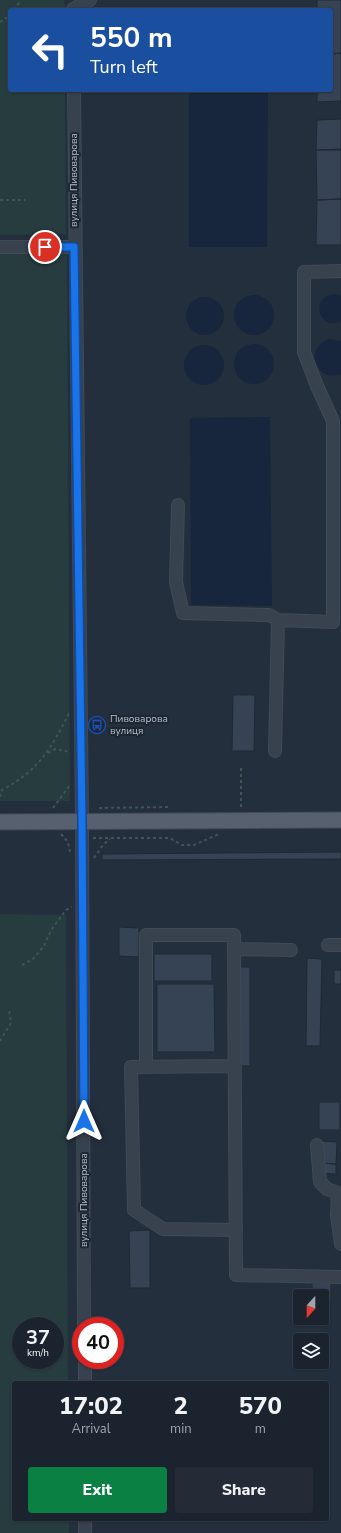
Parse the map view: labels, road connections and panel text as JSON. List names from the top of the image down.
{
  "streets": {
    "street": ["вулиця Пивоварова"]
  },
  "places": {
    "bus stop": ["Пивоварова вулиця"]
  },
  "north": "bottom",
  "page": {
    "turn": ["550 m", "Turn left"],
    "speed": "37 km/h",
    "limit": "40",
    "eta": [
      "17:02",
      "Arrival",
      "2",
      "min",
      "570",
      "m"
    ],
    "buttons": ["Exit", "Share"]
  }
}
